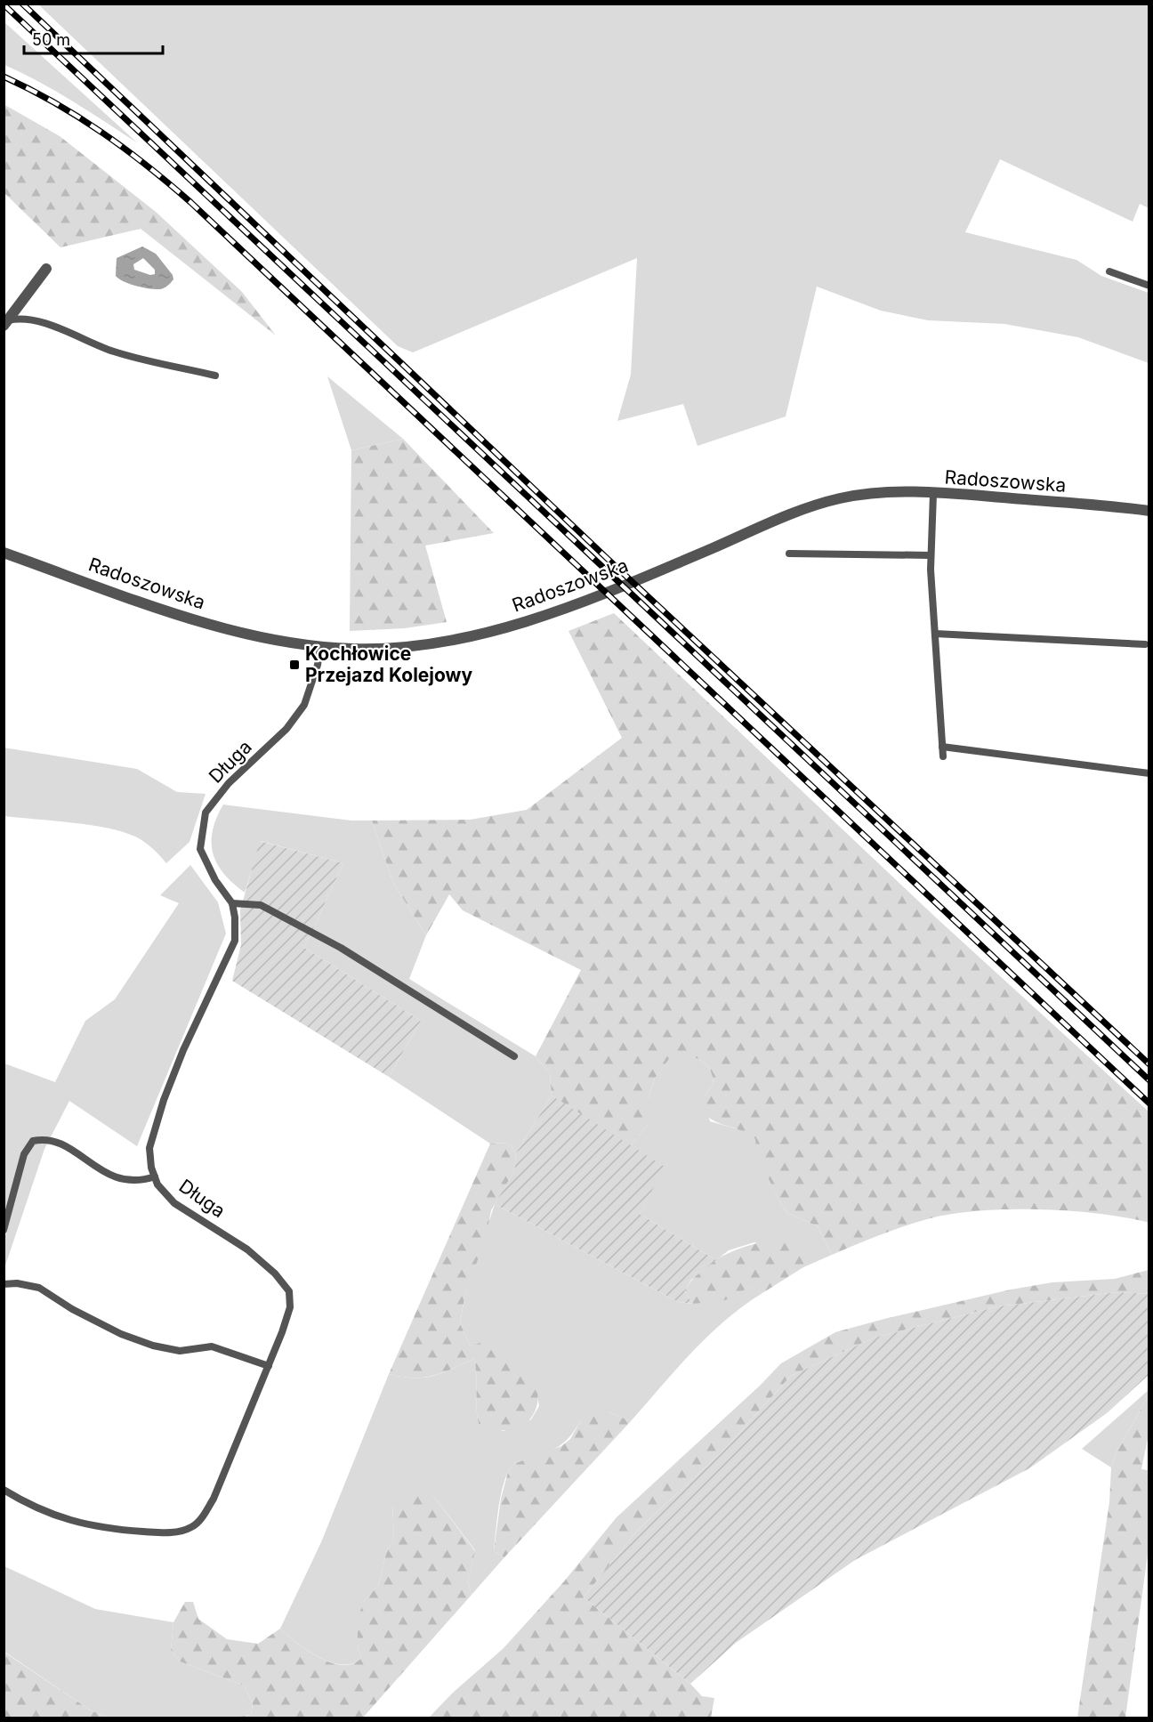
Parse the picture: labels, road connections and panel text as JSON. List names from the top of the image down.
{
  "streets": {
    "street": ["Radoszowska"],
    "lane": ["Długa"]
  },
  "crossings": [
    ["Radoszowska", "Długa"]
  ],
  "places": {
    "transit": ["Kochłowice Przejazd Kolejowy"]
  },
  "scale_bar": "50 m"
}
